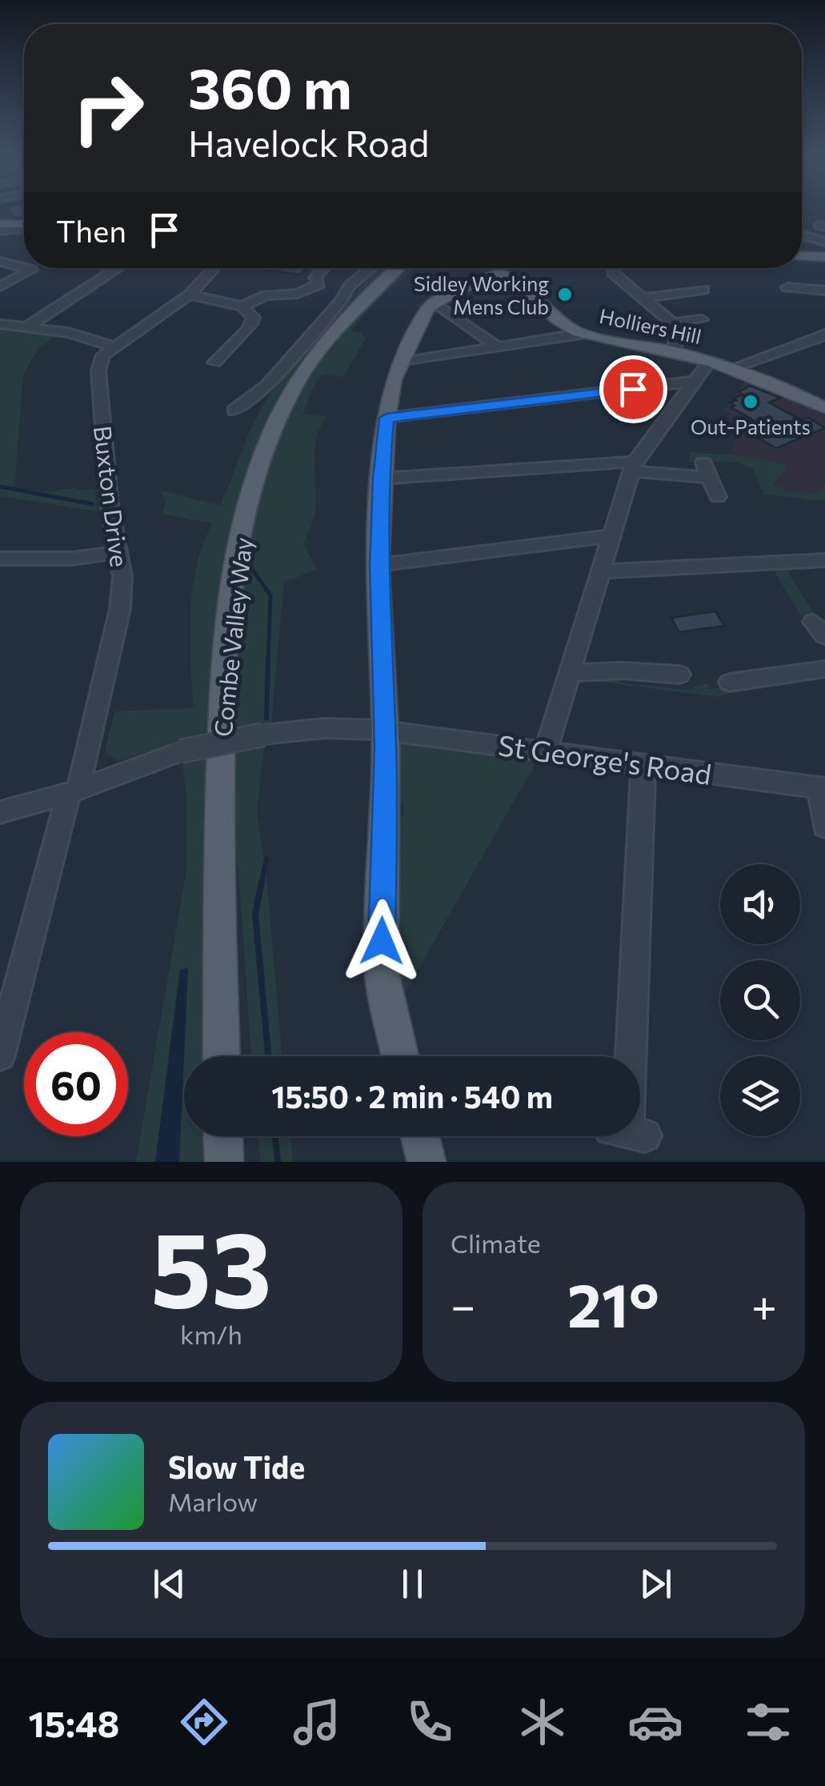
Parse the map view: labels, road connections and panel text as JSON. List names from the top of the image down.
{
  "streets": {
    "main road": ["Holliers Hill", "Combe Valley Way"],
    "street": ["Buxton Drive", "St George's Road"]
  },
  "crossings": [
    ["Buxton Drive", "St George's Road"]
  ],
  "places": ["Sidley Working Mens Club", "Out-Patients"],
  "page": {
    "turn": ["360 m", "Havelock Road"],
    "then": "Then",
    "limit": "60",
    "trip": "15:50 · 2 min · 540 m",
    "tile": [
      ["53", "km/h"],
      "Climate"
    ],
    "heat": ["−", "21°", "+"],
    "song": ["Slow Tide", "Marlow"],
    "tabs": "15:48"
  }
}
